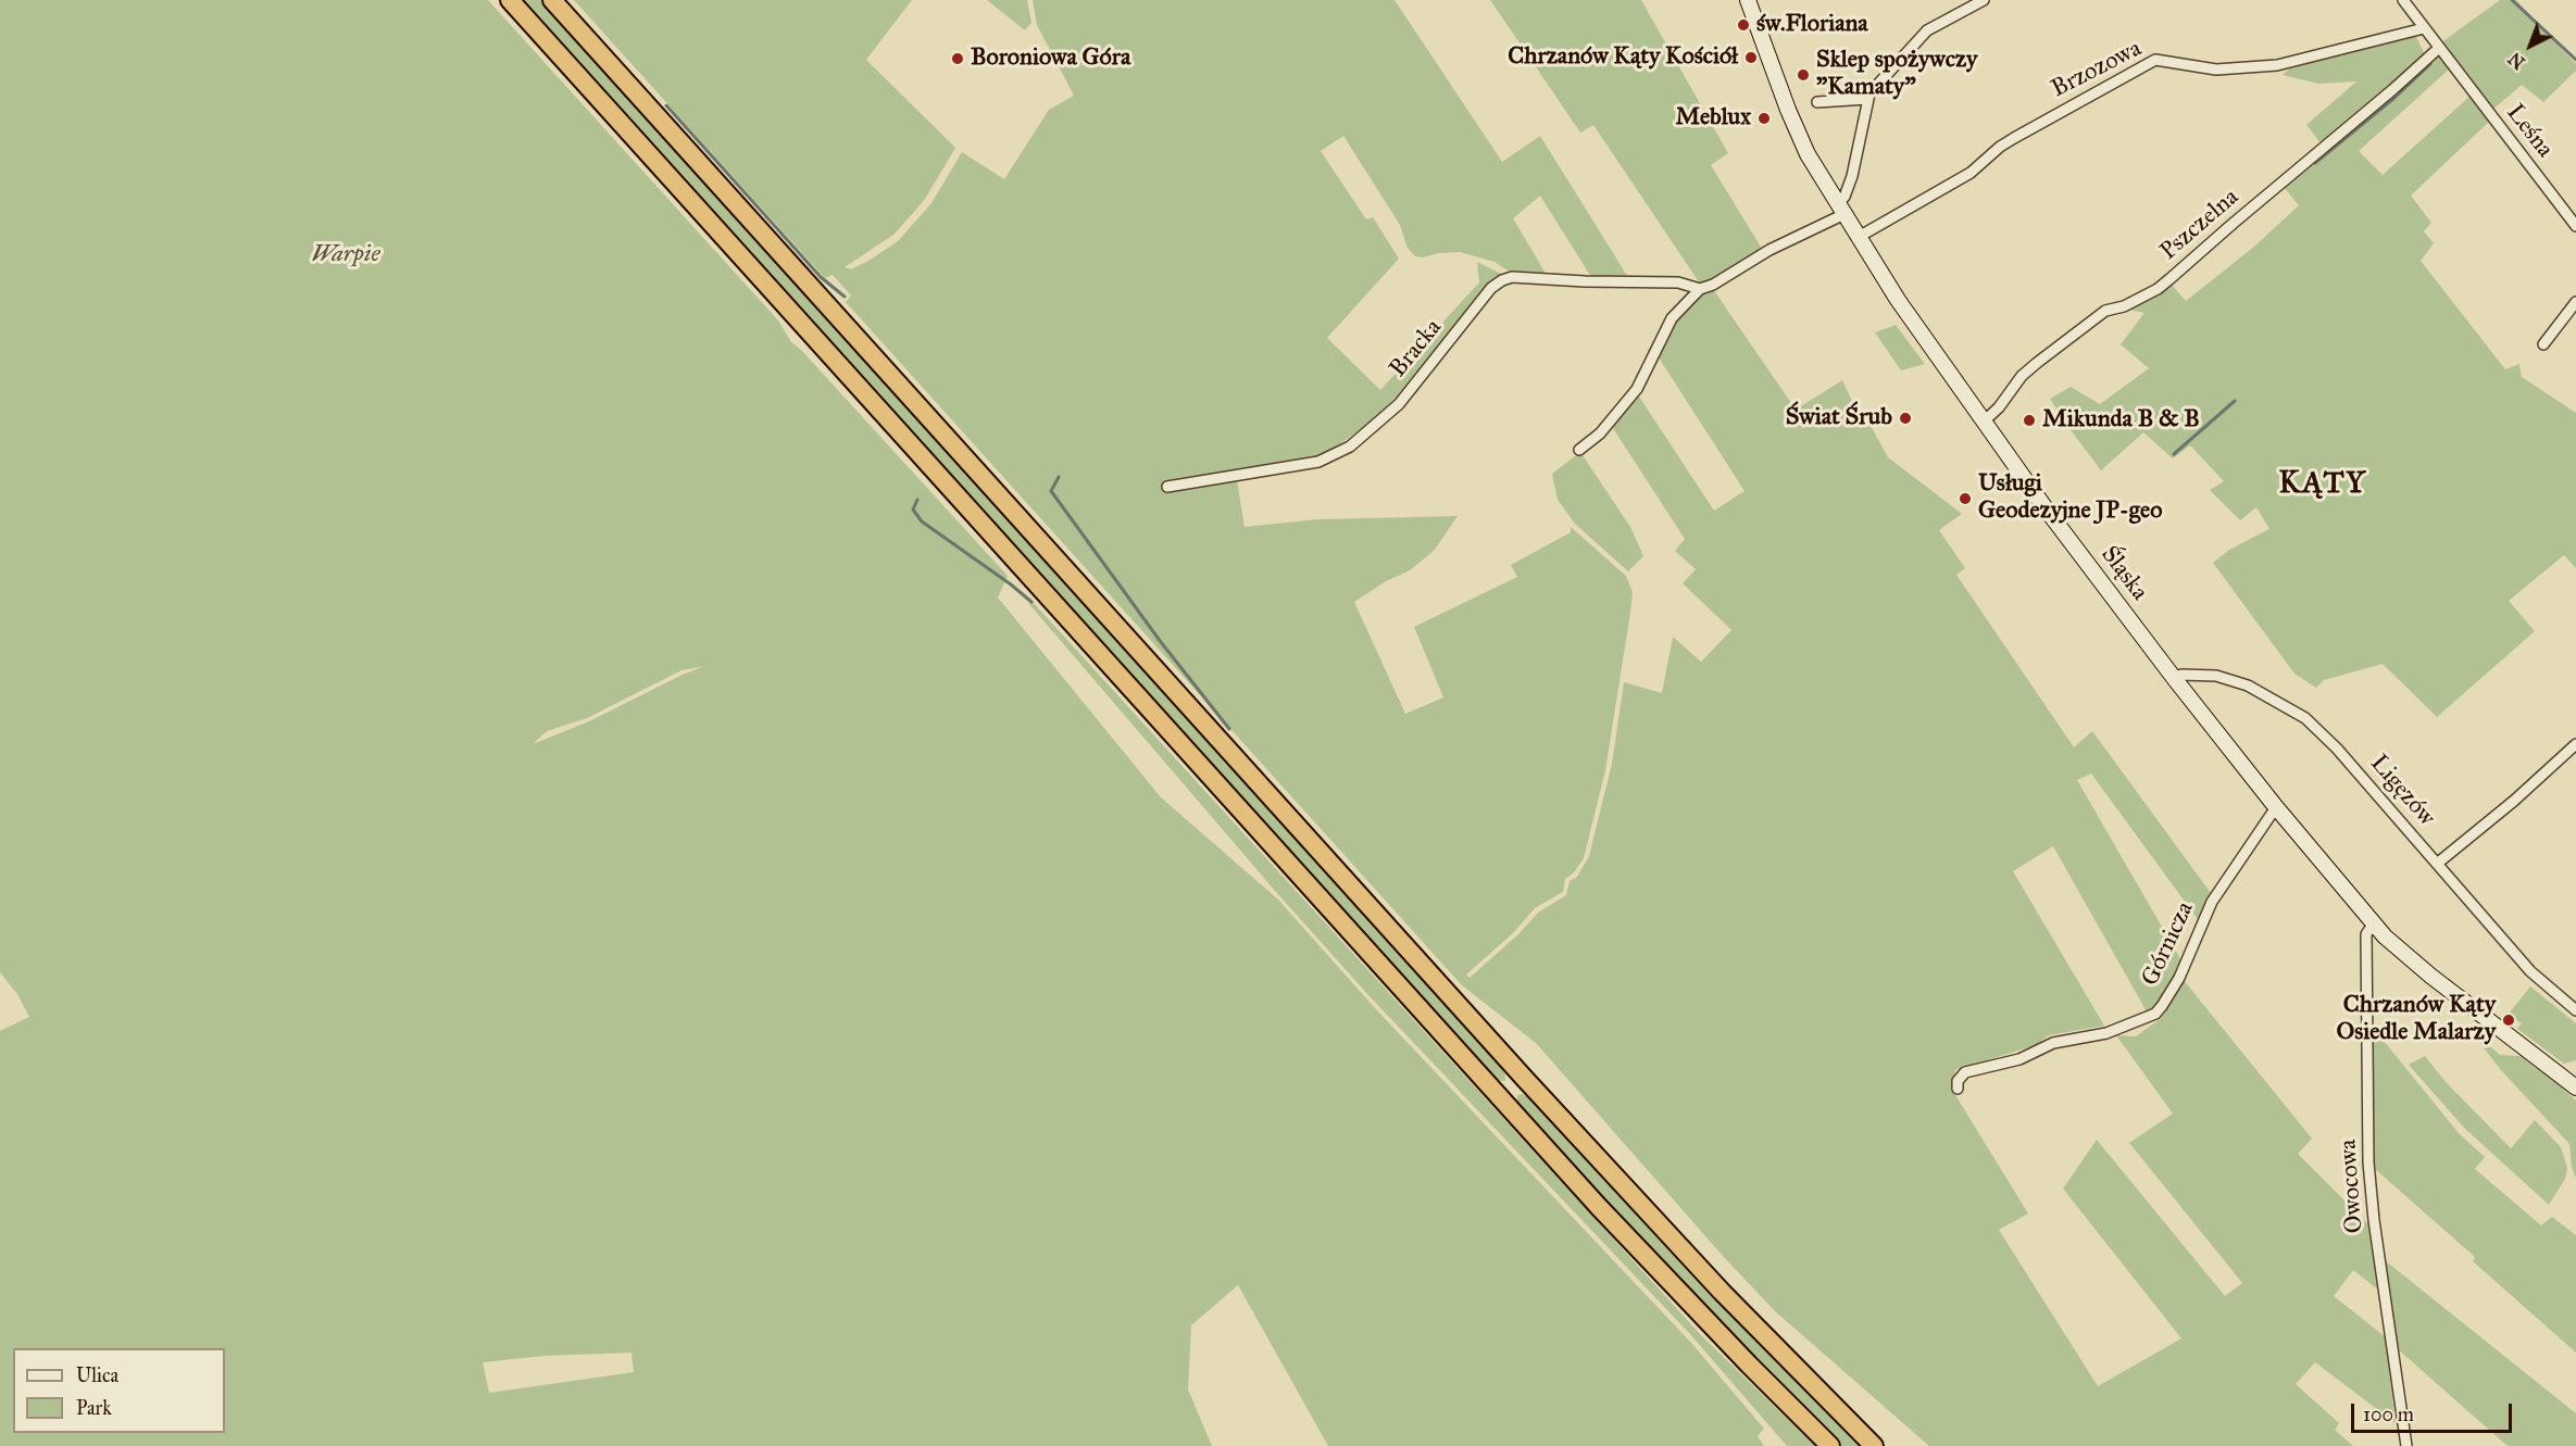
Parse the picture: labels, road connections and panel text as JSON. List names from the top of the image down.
{
  "streets": {
    "main road": ["Śląska"],
    "street": [
      "Brzozowa",
      "Leśna",
      "Pszczelna",
      "Bracka",
      "Ligęzów",
      "Górnicza",
      "Owocowa"
    ]
  },
  "crossings": [
    ["Brzozowa", "Leśna"],
    ["Brzozowa", "Śląska"],
    ["Leśna", "Pszczelna"],
    ["Pszczelna", "Śląska"],
    ["Śląska", "Ligęzów"],
    ["Śląska", "Górnicza"],
    ["Śląska", "Owocowa"]
  ],
  "districts": ["KĄTY"],
  "parks": ["Warpie"],
  "places": [
    "św.Floriana",
    "Chrzanów Kąty Kościół",
    "Boroniowa Góra",
    "Sklep spożywczy \"Kamaty\"",
    "Meblux",
    "Świat Śrub",
    "Mikunda B & B",
    "Usługi Geodezyjne JP-geo",
    "Chrzanów Kąty Osiedle Malarzy"
  ],
  "legend": ["Ulica", "Park"],
  "scale_bar": "100 m",
  "north": "bottom left"
}
